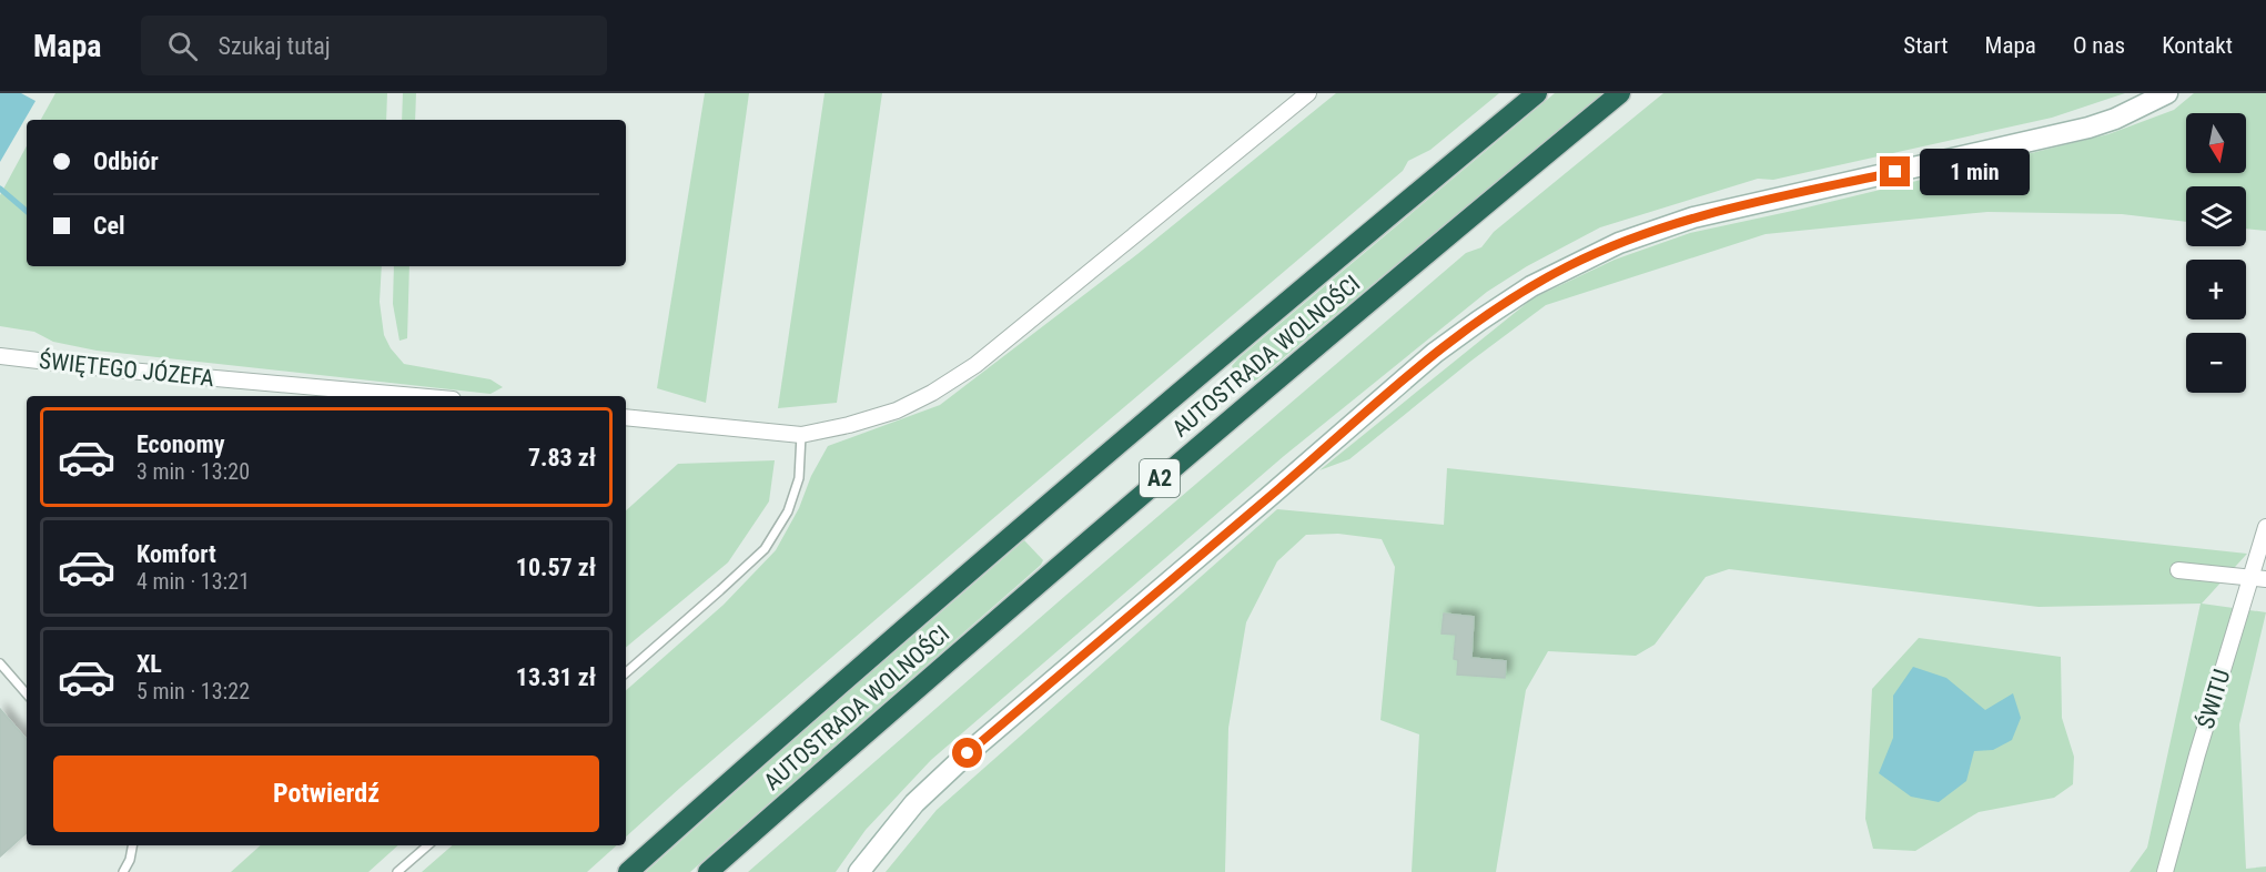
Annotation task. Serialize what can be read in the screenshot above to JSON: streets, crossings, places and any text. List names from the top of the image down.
{
  "streets": {
    "highway": ["AUTOSTRADA WOLNOŚCI", "A2"],
    "street": ["ŚWIĘTEGO JÓZEFA", "ŚWITU"]
  },
  "north": "bottom",
  "page": {
    "header": "Mapa",
    "search": "Szukaj tutaj",
    "nav": [
      "Start",
      "Mapa",
      "O nas",
      "Kontakt"
    ],
    "map_buttons": ["+", "−"],
    "banner": ["Odbiór", "Cel"],
    "bubble": "1 min",
    "list": [
      {
        "name": "Economy",
        "note": "3 min · 13:20",
        "value": "7.83 zł"
      },
      {
        "name": "Komfort",
        "note": "4 min · 13:21",
        "value": "10.57 zł"
      },
      {
        "name": "XL",
        "note": "5 min · 13:22",
        "value": "13.31 zł"
      }
    ],
    "buttons": "Potwierdź"
  }
}
